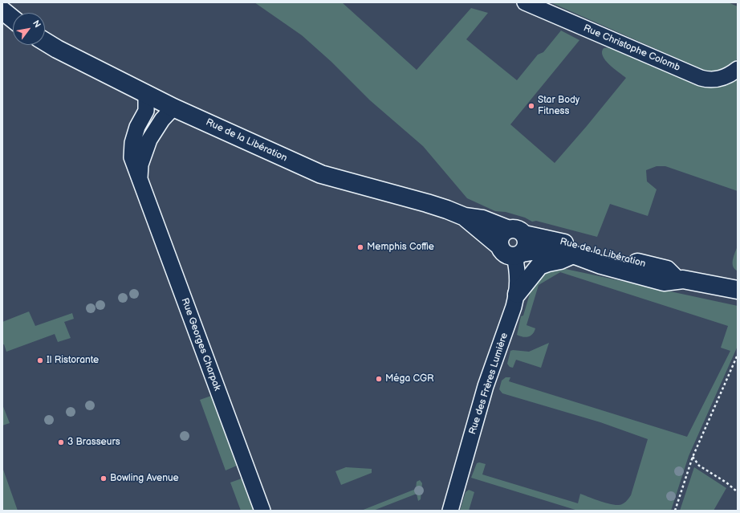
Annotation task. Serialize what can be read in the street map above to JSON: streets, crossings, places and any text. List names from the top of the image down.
{
  "streets": {
    "main road": ["Rue de la Libération"],
    "street": ["Rue Christophe Colomb", "Rue Georges Charpak", "Rue des Frères Lumière"]
  },
  "crossings": [
    ["Rue de la Libération", "Rue Georges Charpak"],
    ["Rue de la Libération", "Rue des Frères Lumière"]
  ],
  "places": [
    "Star Body Fitness",
    "Memphis Coffie",
    "Il Ristorante",
    "Méga CGR",
    "3 Brasseurs",
    "Bowling Avenue"
  ],
  "north": "top right"
}
